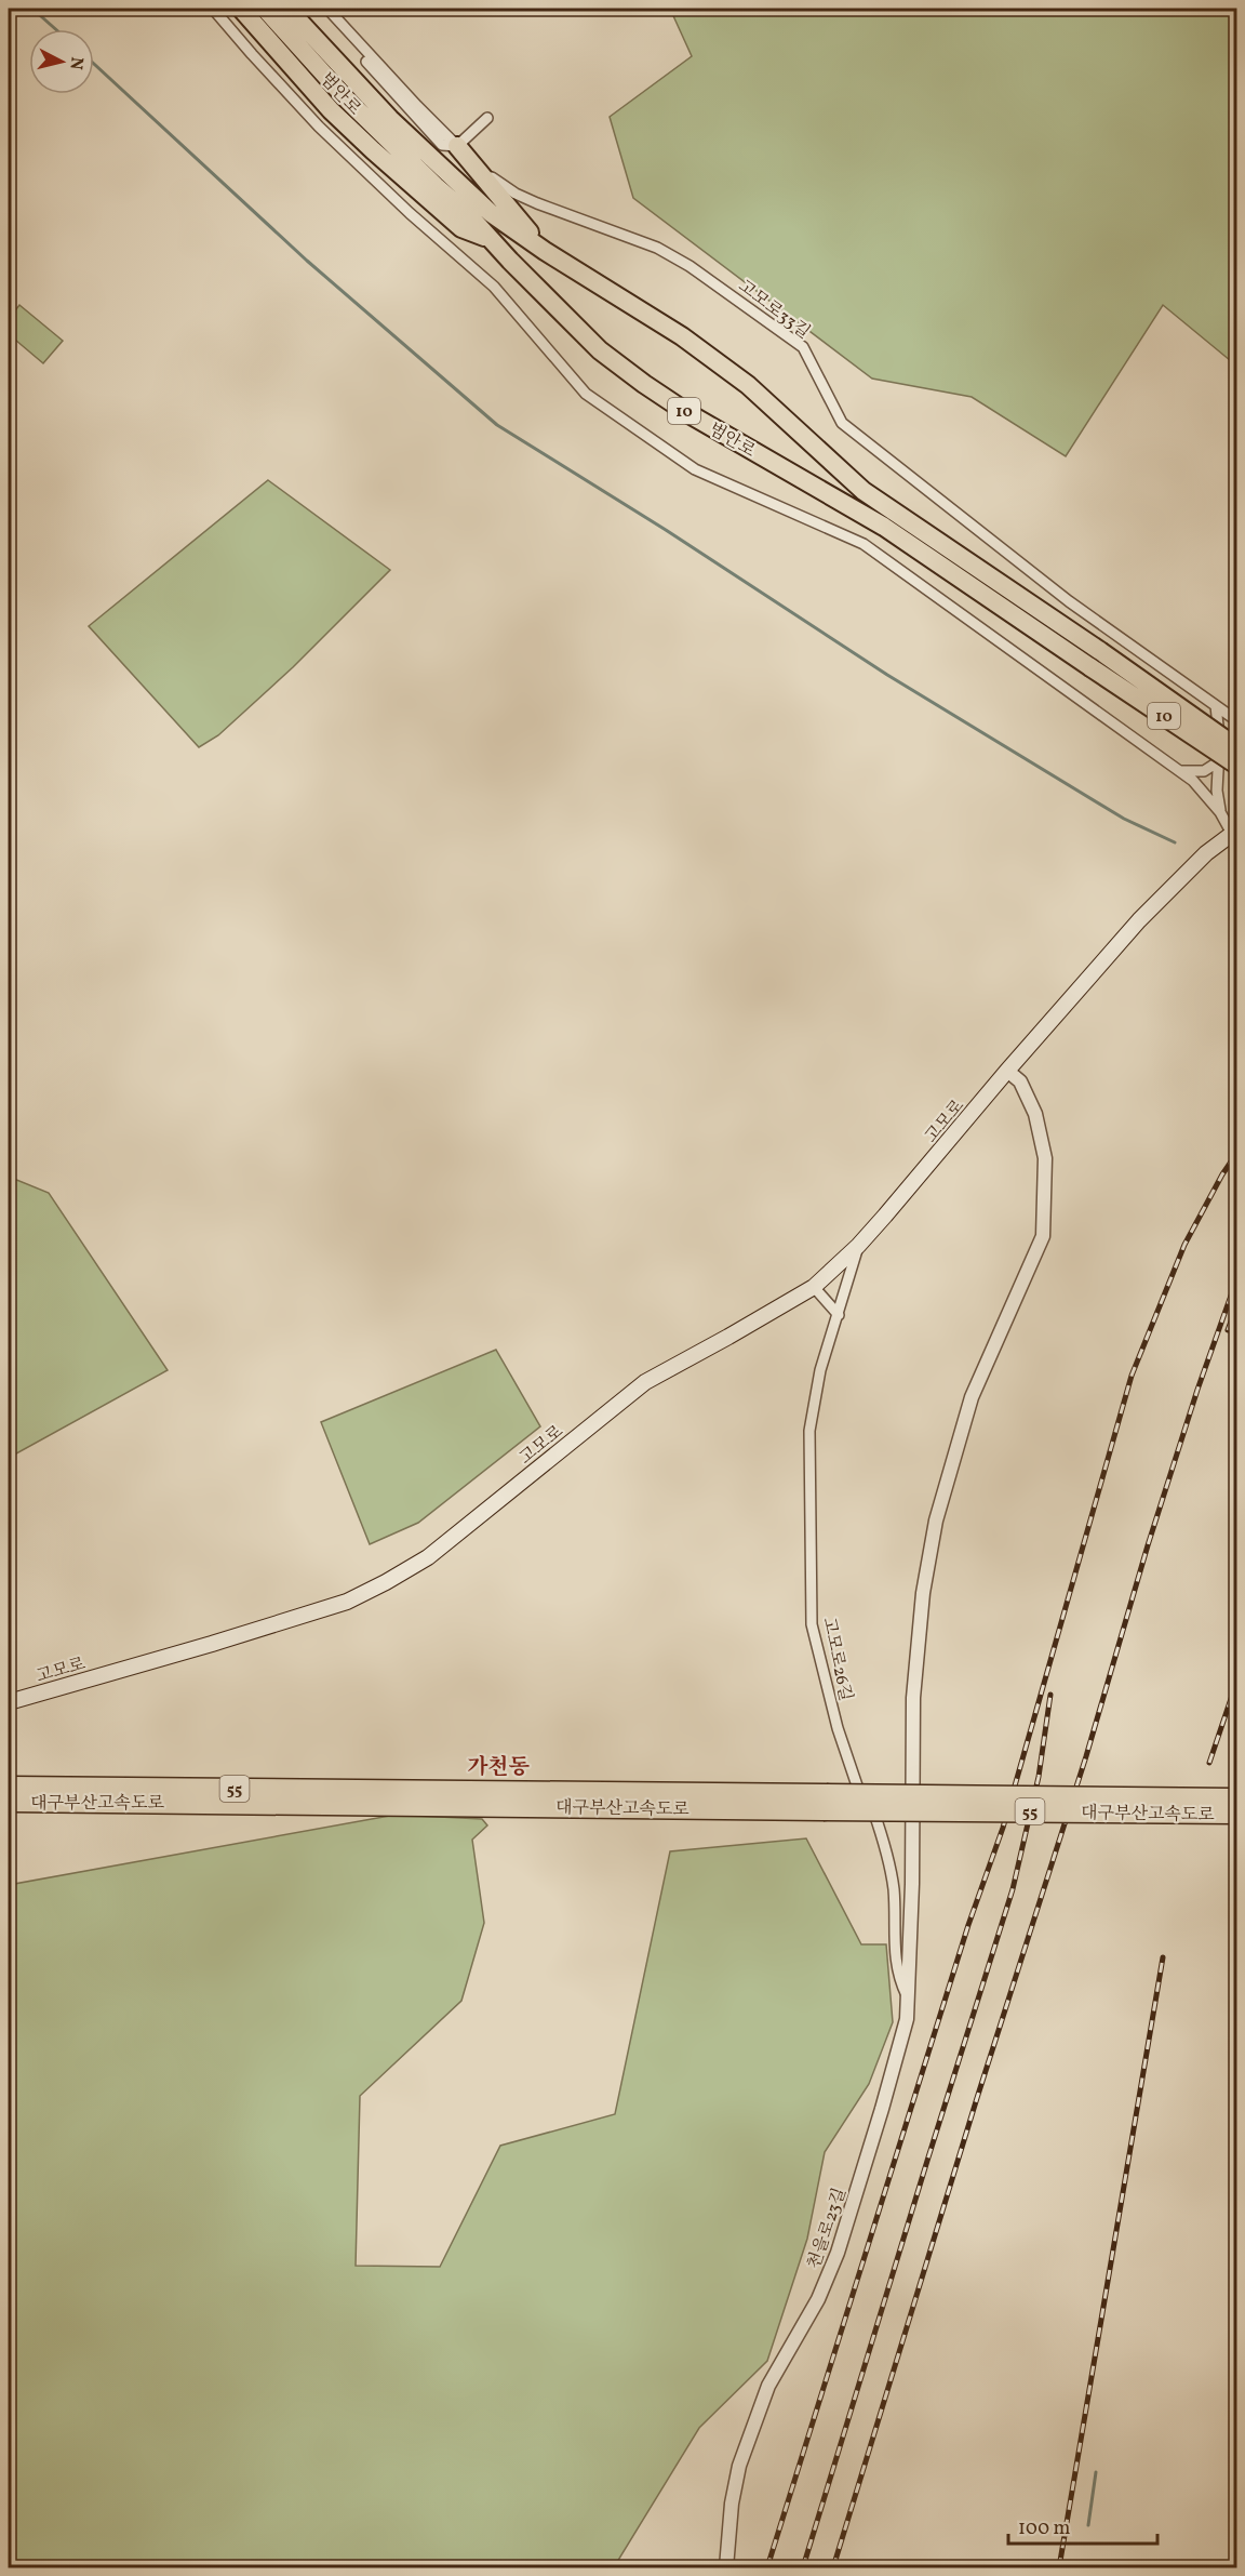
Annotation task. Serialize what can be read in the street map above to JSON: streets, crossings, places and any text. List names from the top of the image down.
{
  "streets": {
    "highway": [
      "범안로",
      "10",
      "55",
      "대구부산고속도로"
    ],
    "main road": ["고모로"],
    "street": ["고모로33길", "고모로26길", "천을로23길"]
  },
  "crossings": [
    ["고모로", "고모로26길"],
    ["고모로", "천을로23길"],
    ["고모로26길", "천을로23길"]
  ],
  "districts": ["가천동"],
  "scale_bar": "100 m",
  "north": "right"
}
